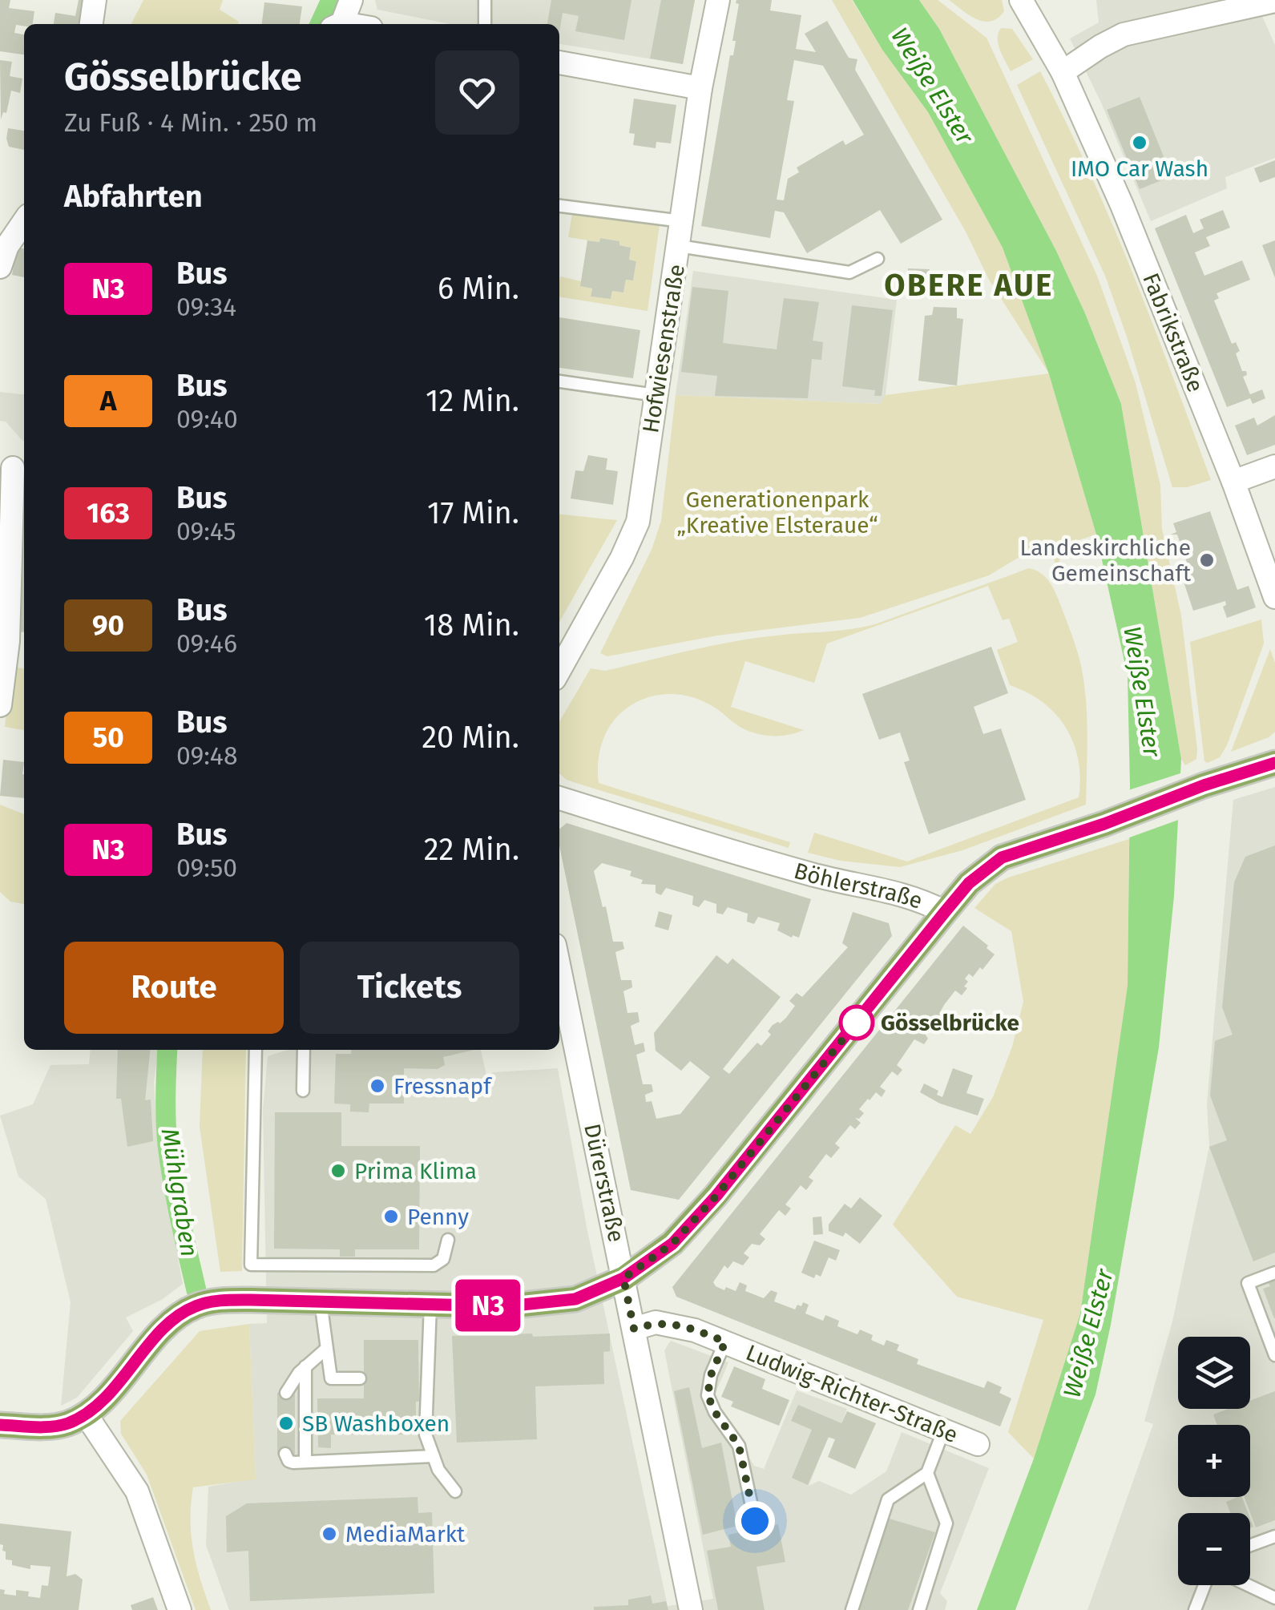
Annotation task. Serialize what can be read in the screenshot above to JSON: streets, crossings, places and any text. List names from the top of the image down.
{
  "streets": {
    "main road": ["Böhlerstraße"],
    "street": [
      "Fabrikstraße",
      "Hofwiesenstraße",
      "Dürerstraße",
      "Ludwig-Richter-Straße"
    ]
  },
  "crossings": [
    ["Dürerstraße", "Ludwig-Richter-Straße"]
  ],
  "districts": ["OBERE AUE"],
  "water": ["Weiße Elster", "Mühlgraben"],
  "parks": ["Generationenpark „Kreative Elsteraue“"],
  "places": [
    "IMO Car Wash",
    "Landeskirchliche Gemeinschaft",
    "Gösselbrücke",
    "Fressnapf",
    "Prima Klima",
    "Penny",
    "SB Washboxen",
    "MediaMarkt"
  ],
  "lines": ["bus line N3"],
  "page": {
    "on_map": "N3",
    "heading": [
      ["Gösselbrücke", "Zu Fuß · 4 Min. · 250 m"],
      "Abfahrten"
    ],
    "list": [
      {
        "mark": "N3",
        "name": "Bus",
        "note": "09:34",
        "value": "6 Min."
      },
      {
        "mark": "A",
        "name": "Bus",
        "note": "09:40",
        "value": "12 Min."
      },
      {
        "mark": "163",
        "name": "Bus",
        "note": "09:45",
        "value": "17 Min."
      },
      {
        "mark": "90",
        "name": "Bus",
        "note": "09:46",
        "value": "18 Min."
      },
      {
        "mark": "50",
        "name": "Bus",
        "note": "09:48",
        "value": "20 Min."
      },
      {
        "mark": "N3",
        "name": "Bus",
        "note": "09:50",
        "value": "22 Min."
      }
    ],
    "buttons": ["Route", "Tickets"],
    "map_buttons": ["+", "−"]
  }
}
